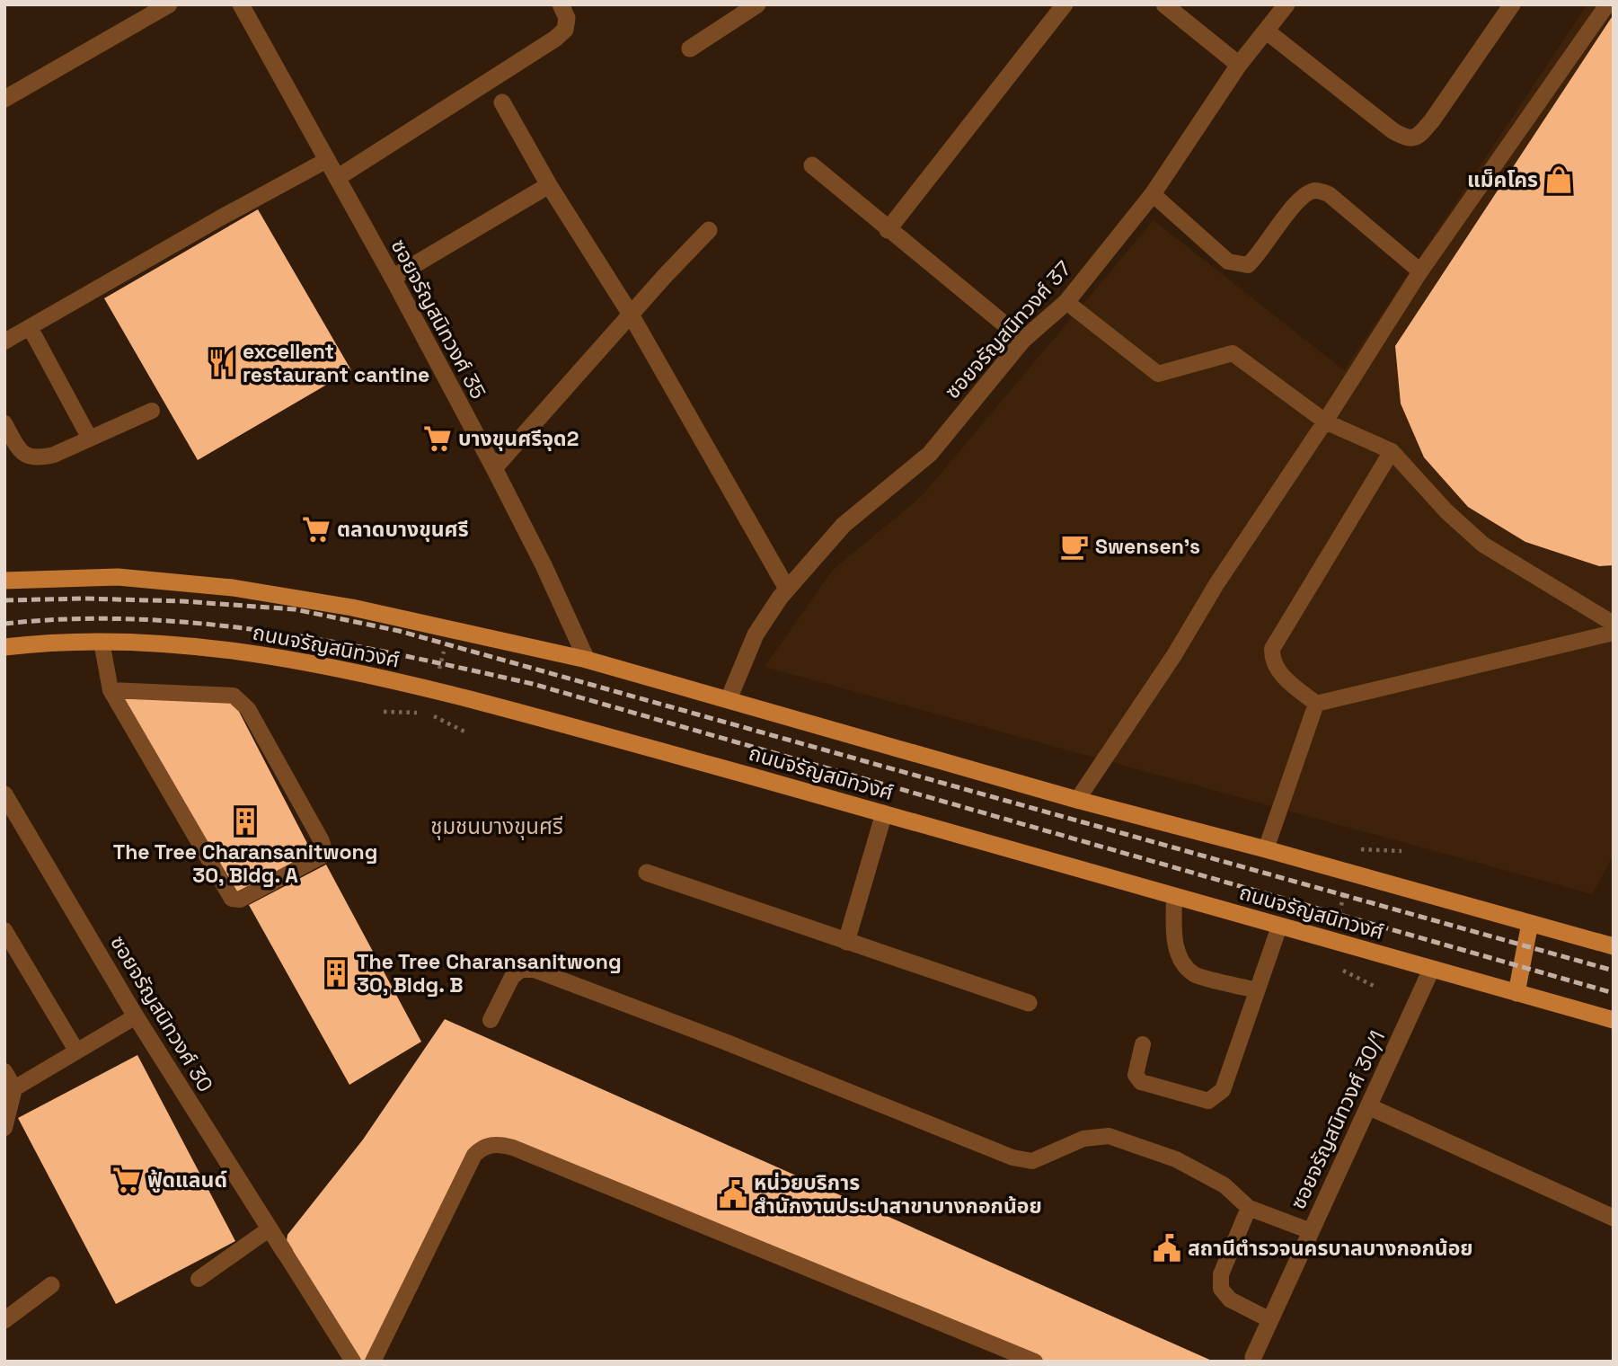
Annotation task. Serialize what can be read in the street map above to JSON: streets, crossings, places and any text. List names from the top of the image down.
{
  "streets": {
    "main road": ["ถนนจรัญสนิทวงศ์"],
    "street": [
      "ซอยจรัญสนิทวงศ์ 35",
      "ซอยจรัญสนิทวงศ์ 37",
      "ซอยจรัญสนิทวงศ์ 30",
      "ซอยจรัญสนิทวงศ์ 30/1"
    ]
  },
  "crossings": [
    ["ซอยจรัญสนิทวงศ์ 35", "ถนนจรัญสนิทวงศ์"],
    ["ซอยจรัญสนิทวงศ์ 37", "ถนนจรัญสนิทวงศ์"],
    ["ถนนจรัญสนิทวงศ์", "ซอยจรัญสนิทวงศ์ 30/1"]
  ],
  "districts": ["ชุมชนบางขุนศรี"],
  "places": {
    "shop": ["แม็คโคร"],
    "restaurant": ["excellent restaurant cantine"],
    "supermarket": ["บางขุนศรีจุด2", "ตลาดบางขุนศรี", "ฟู้ดแลนด์"],
    "cafe": ["Swensen's"],
    "building": ["The Tree Charansanitwong 30, Bldg. A", "The Tree Charansanitwong 30, Bldg. B"],
    "public building": ["หน่วยบริการ สำนักงานประปาสาขาบางกอกน้อย", "สถานีตำรวจนครบาลบางกอกน้อย"]
  }
}
